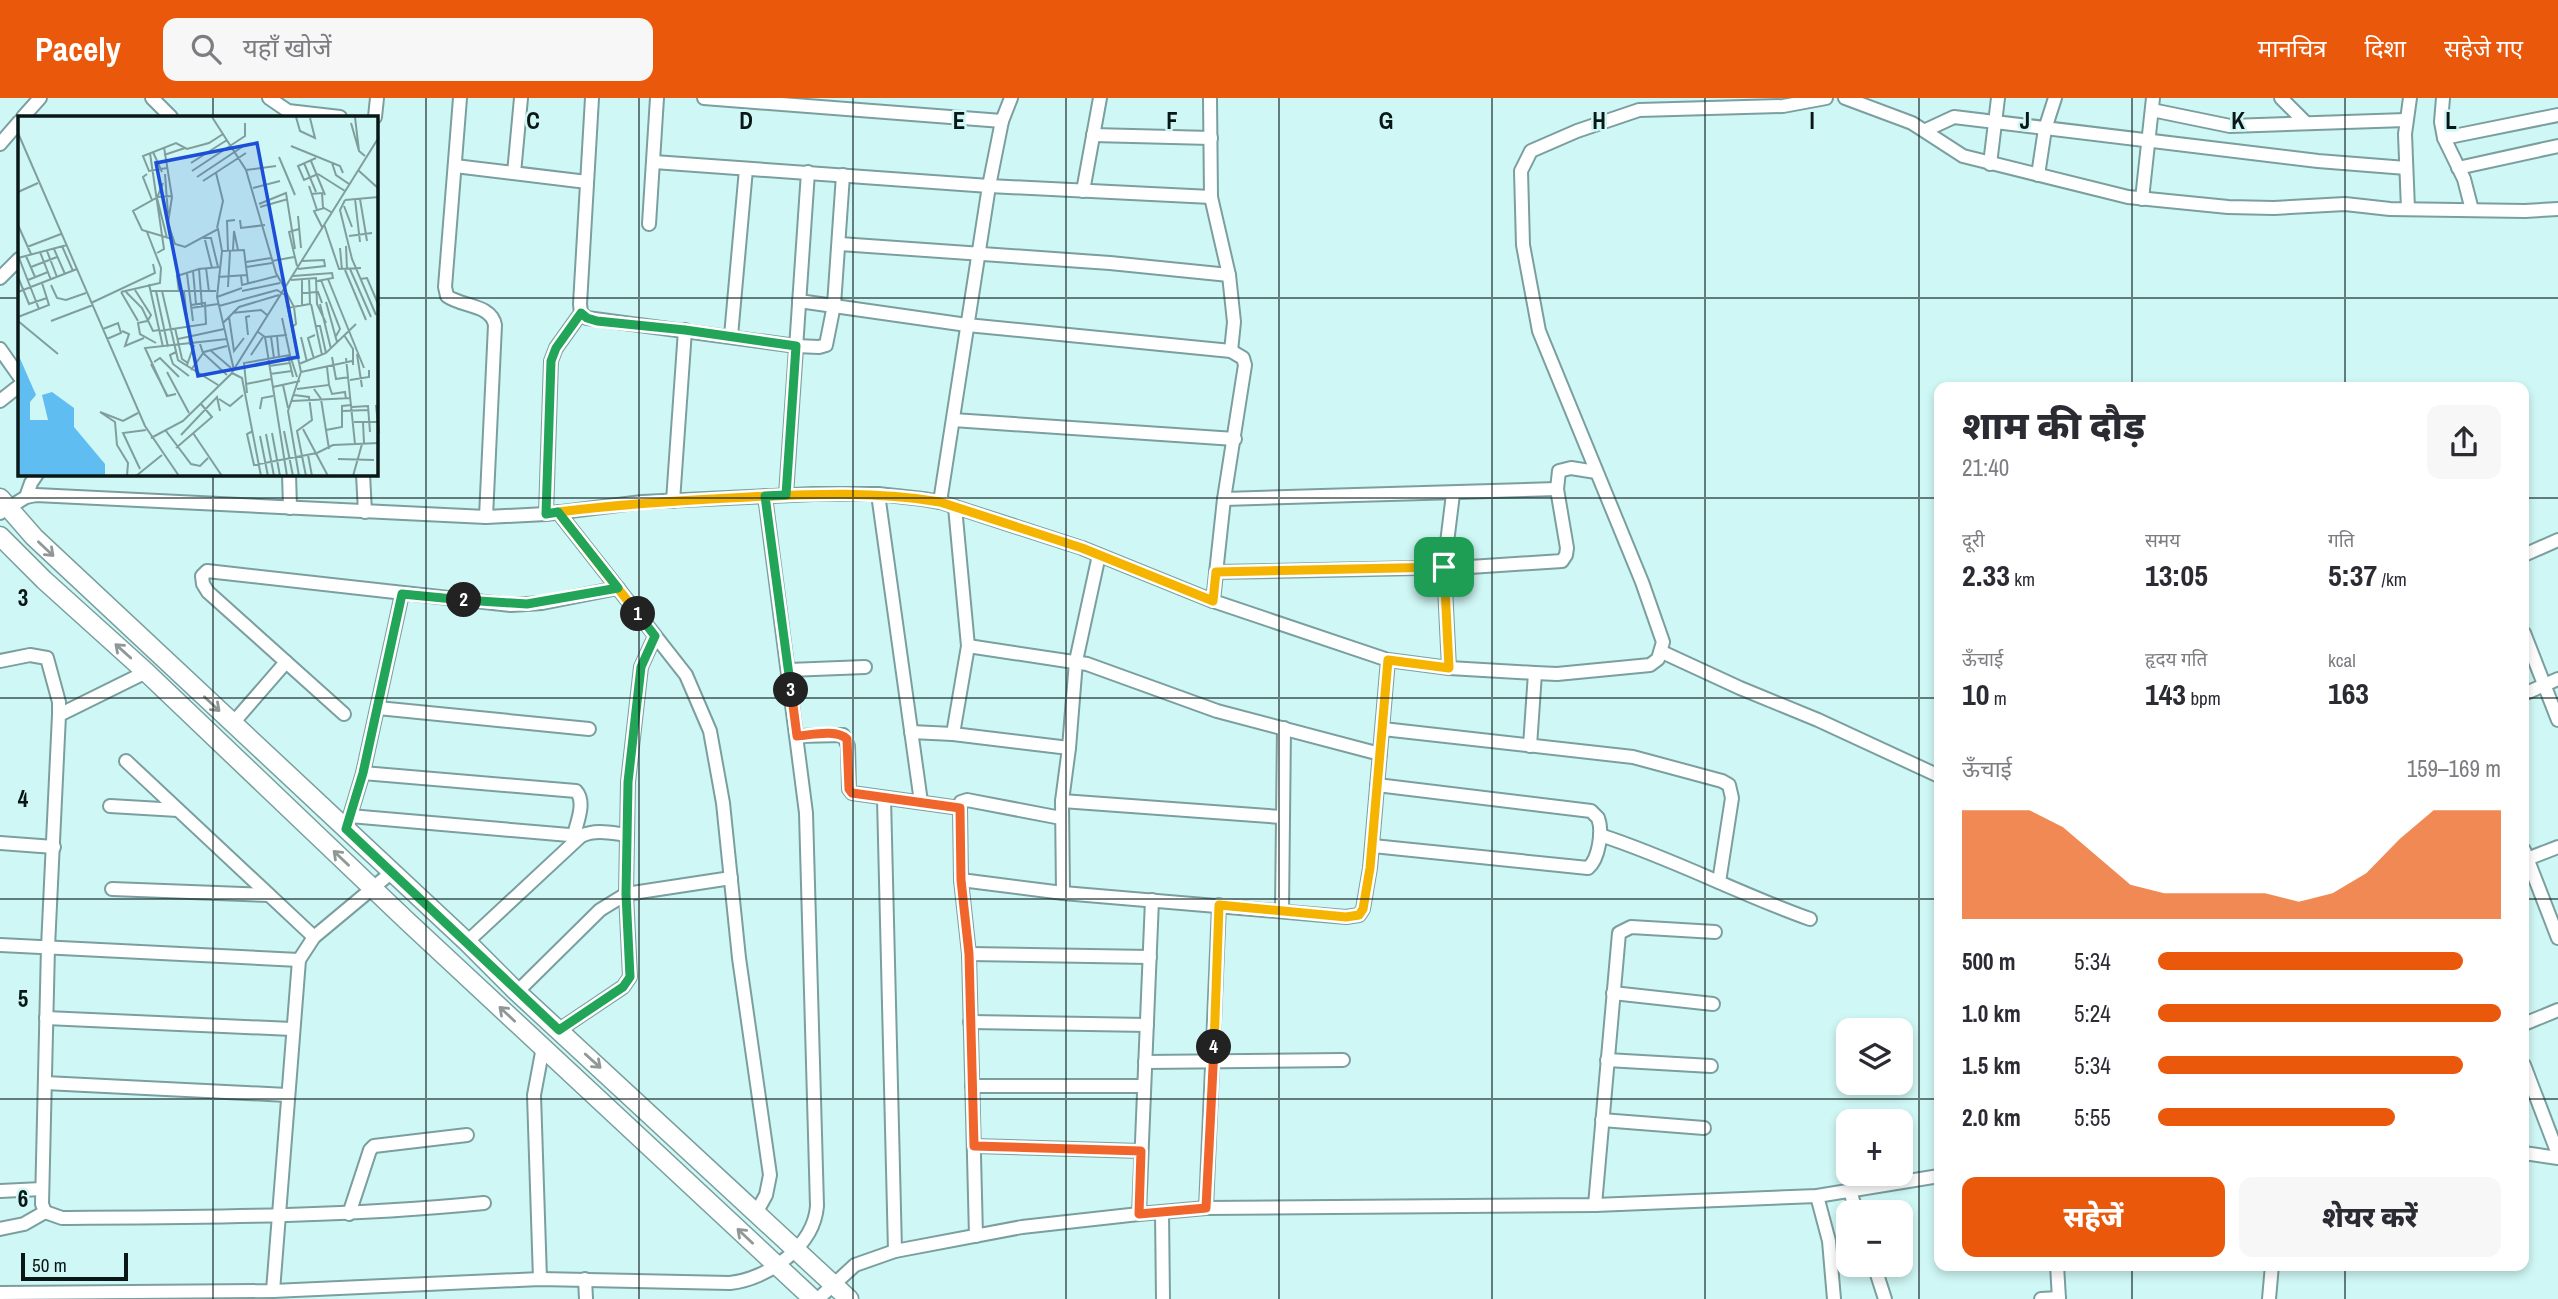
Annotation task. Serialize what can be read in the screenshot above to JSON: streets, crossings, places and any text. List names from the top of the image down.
{
  "scale_bar": "50 m",
  "page": {
    "header": "Pacely",
    "search": "यहाँ खोजें",
    "nav": ["मानचित्र", "दिशा", "सहेजे गए"],
    "heading": ["शाम की दौड़", "21:40"],
    "stats": [
      ["दूरी", "2.33 km"],
      ["समय", "13:05"],
      ["गति", "5:37 /km"],
      ["ऊँचाई", "10 m"],
      ["हृदय गति", "143 bpm"],
      ["kcal", "163"]
    ],
    "pins": [
      "2",
      "1",
      "3",
      "4"
    ],
    "chart": ["ऊँचाई", "159–169 m"],
    "list": [
      {
        "name": "500 m",
        "note": "5:34"
      },
      {
        "name": "1.0 km",
        "note": "5:24"
      },
      {
        "name": "1.5 km",
        "note": "5:34"
      },
      {
        "name": "2.0 km",
        "note": "5:55"
      }
    ],
    "map_buttons": ["+", "−"],
    "buttons": ["सहेजें", "शेयर करें"],
    "scale": "50 m"
  },
  "grid": {
    "columns": [
      "C",
      "D",
      "E",
      "F",
      "G",
      "H",
      "I",
      "J",
      "K",
      "L"
    ],
    "rows": [
      "3",
      "4",
      "5",
      "6"
    ]
  }
}
